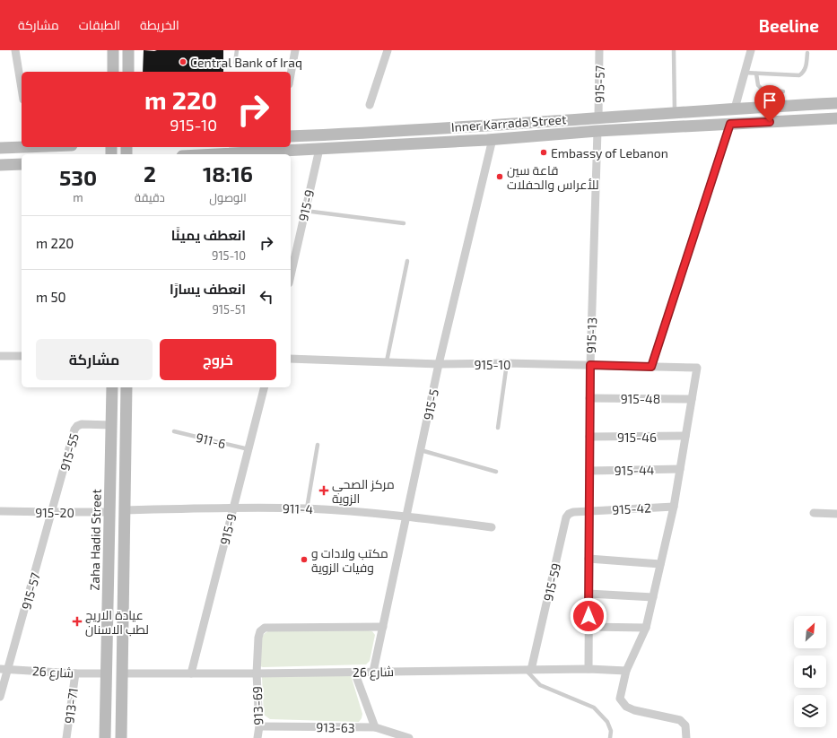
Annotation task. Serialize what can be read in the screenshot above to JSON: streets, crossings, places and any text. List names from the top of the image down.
{
  "streets": {
    "main road": ["Inner Karrada Street", "Zaha Hadid Street"],
    "street": [
      "915-57",
      "915-9",
      "915-13",
      "915-10",
      "915-48",
      "915-5",
      "915-46",
      "915-55",
      "915-44",
      "911-4",
      "915-42",
      "915-20",
      "915-59",
      "شارع 26",
      "913-71",
      "913-69",
      "913-63"
    ],
    "lane": ["911-6"]
  },
  "crossings": [
    ["915-57", "Inner Karrada Street"],
    ["915-57", "915-55"],
    ["915-57", "915-20"],
    ["915-57", "شارع 26"],
    ["Inner Karrada Street", "915-9"],
    ["Inner Karrada Street", "915-13"],
    ["Inner Karrada Street", "915-5"],
    ["915-9", "911-6"],
    ["915-9", "911-4"],
    ["915-9", "شارع 26"],
    ["915-13", "915-10"],
    ["915-13", "915-48"],
    ["915-13", "915-46"],
    ["915-13", "915-44"],
    ["915-13", "915-42"],
    ["915-13", "915-59"],
    ["915-13", "شارع 26"],
    ["915-10", "915-48"],
    ["915-10", "915-5"],
    ["915-5", "911-4"],
    ["915-5", "شارع 26"],
    ["915-5", "913-69"],
    ["915-55", "915-20"],
    ["915-55", "Zaha Hadid Street"],
    ["915-42", "915-59"],
    ["915-20", "Zaha Hadid Street"],
    ["Zaha Hadid Street", "شارع 26"],
    ["915-59", "شارع 26"],
    ["شارع 26", "913-71"],
    ["شارع 26", "913-69"],
    ["913-69", "913-63"]
  ],
  "places": {
    "other": [
      "Central Bank of Iraq",
      "Embassy of Lebanon",
      "قاعة سين للأعراس والحفلات",
      "مكتب ولادات و وفيات الزوية"
    ],
    "health": ["مركز الصحي الزوية", "عيادة الاريج لطب الاسنان"]
  },
  "north": "top right",
  "page": {
    "header": "Beeline",
    "nav": ["الخريطة", "الطبقات", "مشاركة"],
    "turn": ["220 m", "915-10"],
    "eta": [
      "18:16",
      "الوصول",
      "2",
      "دقيقة",
      "530",
      "m"
    ],
    "list": [
      {
        "name": "انعطف يمينًا",
        "note": "915-10",
        "value": "220 m"
      },
      {
        "name": "انعطف يسارًا",
        "note": "915-51",
        "value": "50 m"
      }
    ],
    "buttons": ["خروج", "مشاركة"]
  }
}
